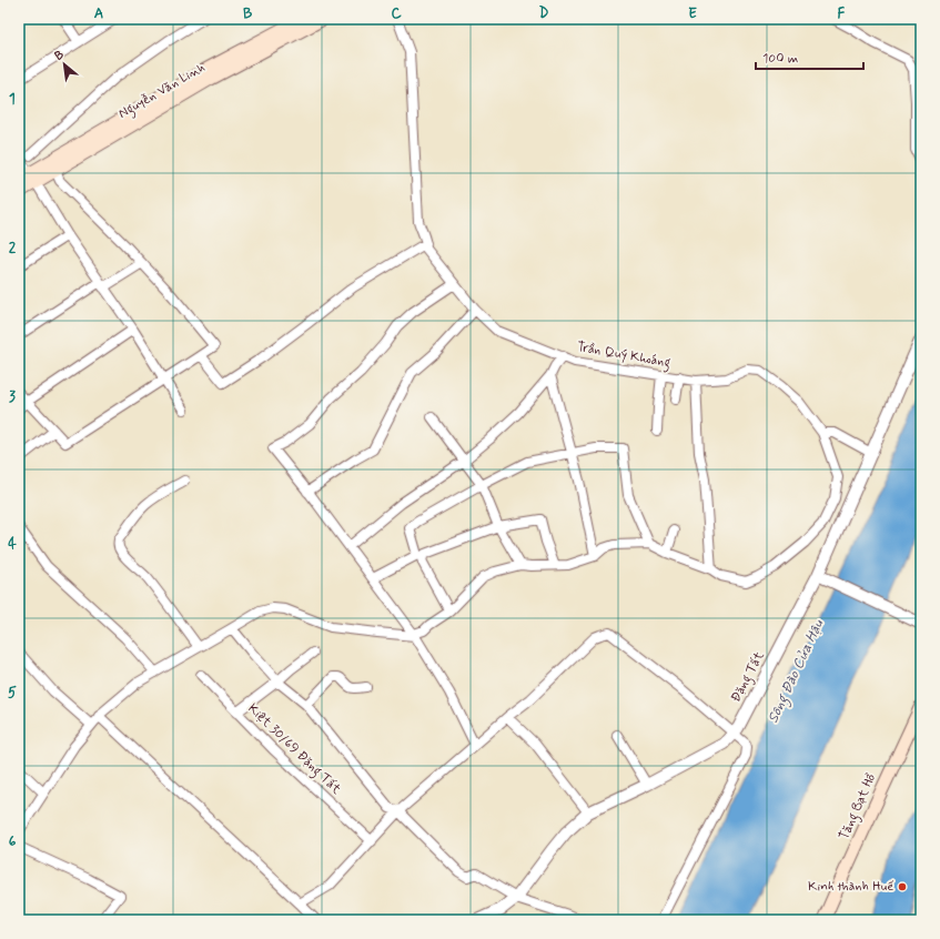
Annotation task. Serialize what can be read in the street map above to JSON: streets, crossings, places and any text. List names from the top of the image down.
{
  "streets": {
    "main road": ["Nguyễn Văn Linh", "Tăng Bạt Hổ"],
    "street": ["Trần Quý Khoáng", "Đặng Tất", "Kiệt 30/69 Đặng Tất"]
  },
  "water": ["Sông Đào Cửa Hậu"],
  "places": ["Kinh thành Huế"],
  "scale_bar": "100 m",
  "north": "top left",
  "grid": {
    "columns": [
      "A",
      "B",
      "C",
      "D",
      "E",
      "F"
    ],
    "rows": [
      "1",
      "2",
      "3",
      "4",
      "5",
      "6"
    ]
  }
}
